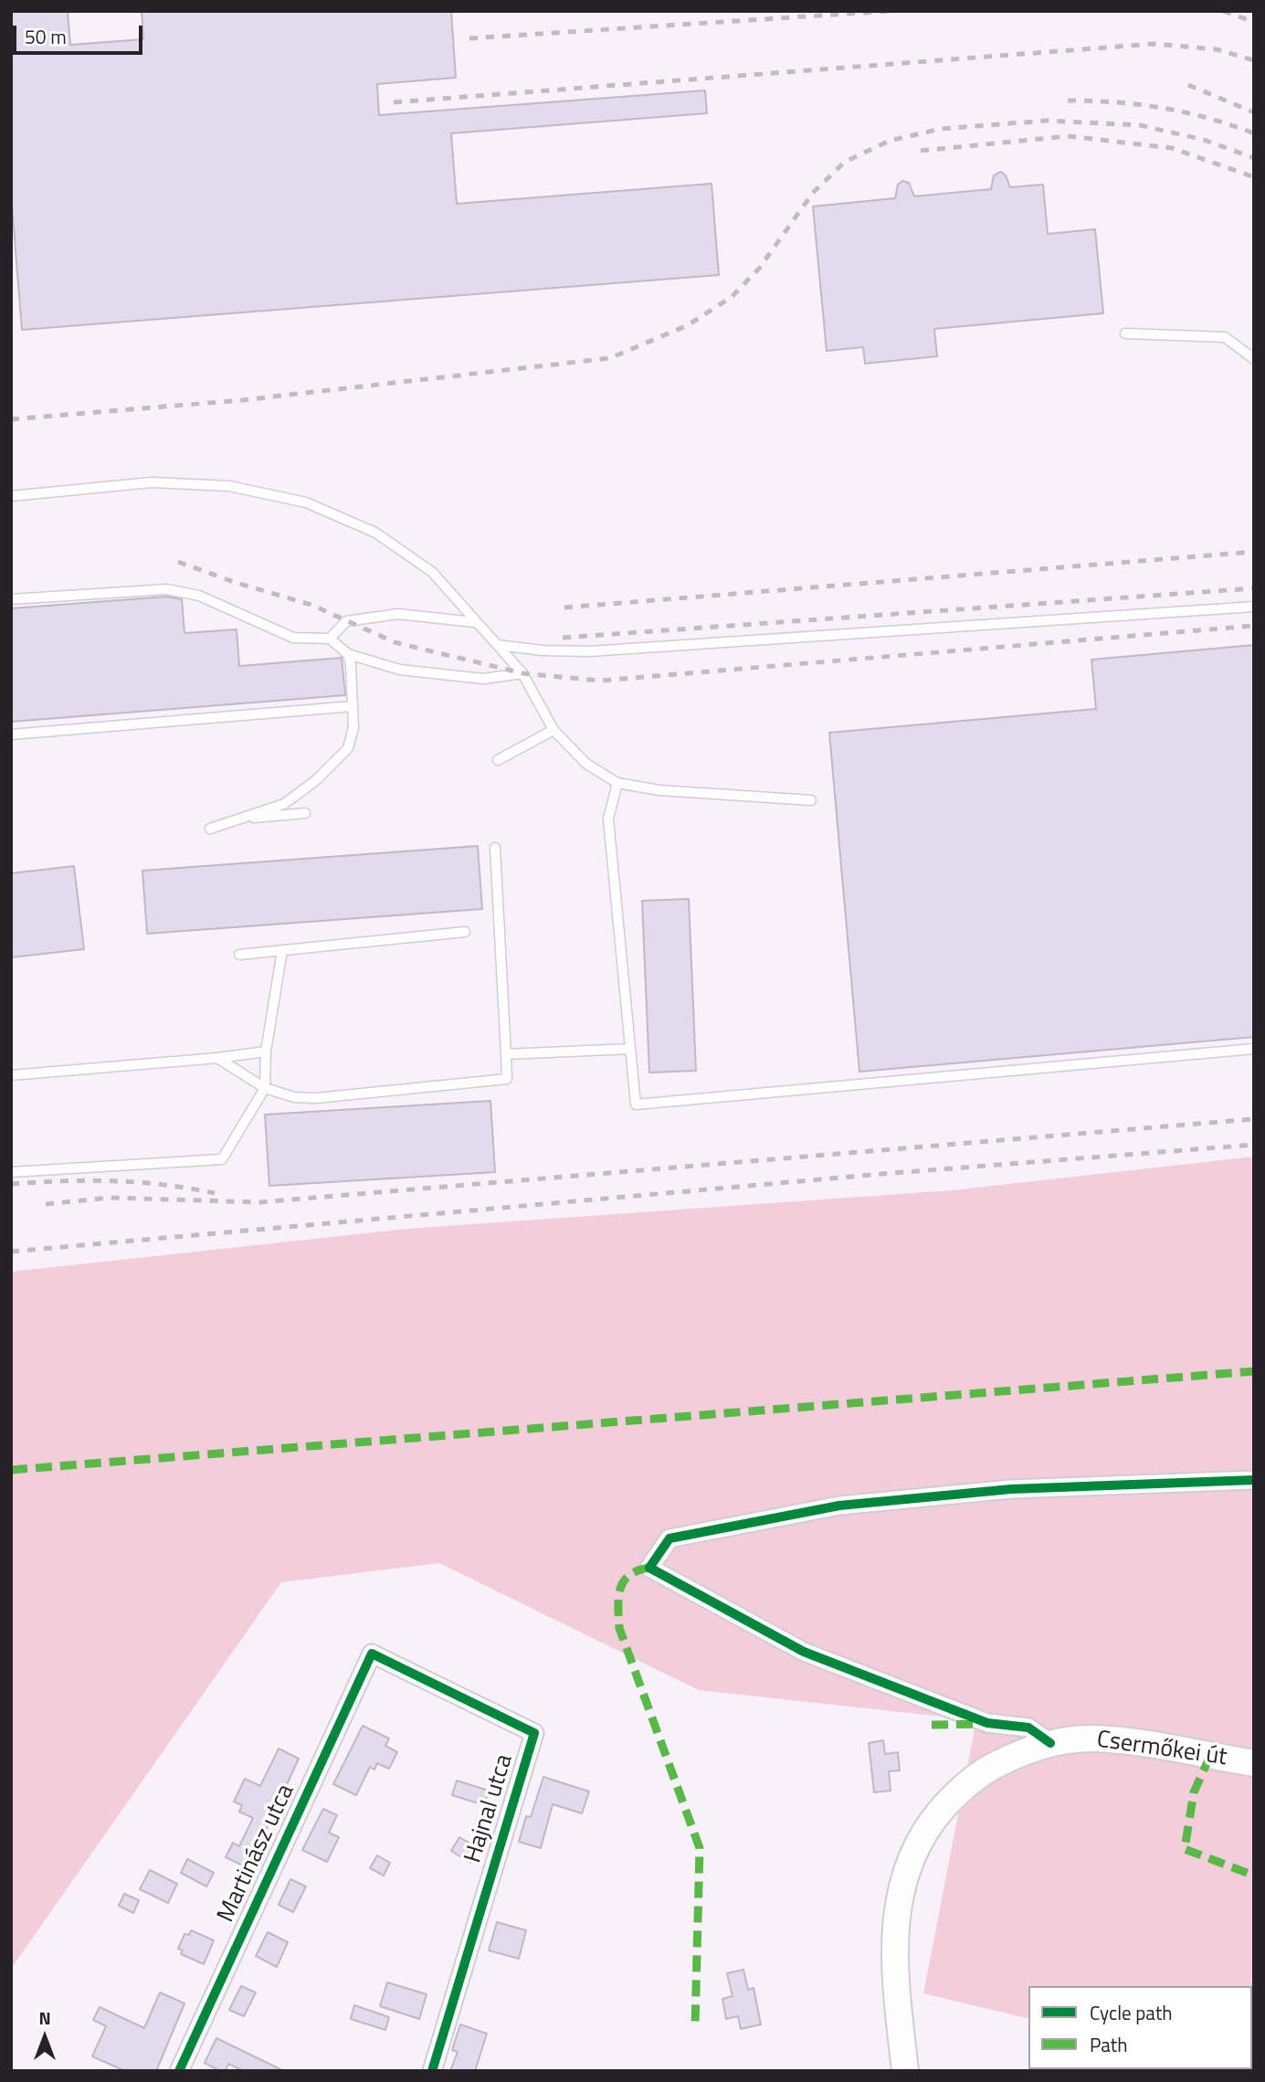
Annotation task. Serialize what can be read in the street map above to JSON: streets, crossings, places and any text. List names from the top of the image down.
{
  "streets": {
    "main road": ["Csermőkei út"],
    "street": ["Hajnal utca", "Martinász utca"]
  },
  "crossings": [
    ["Hajnal utca", "Martinász utca"]
  ],
  "legend": ["Cycle path", "Path"],
  "scale_bar": "50 m",
  "north": "top"
}
